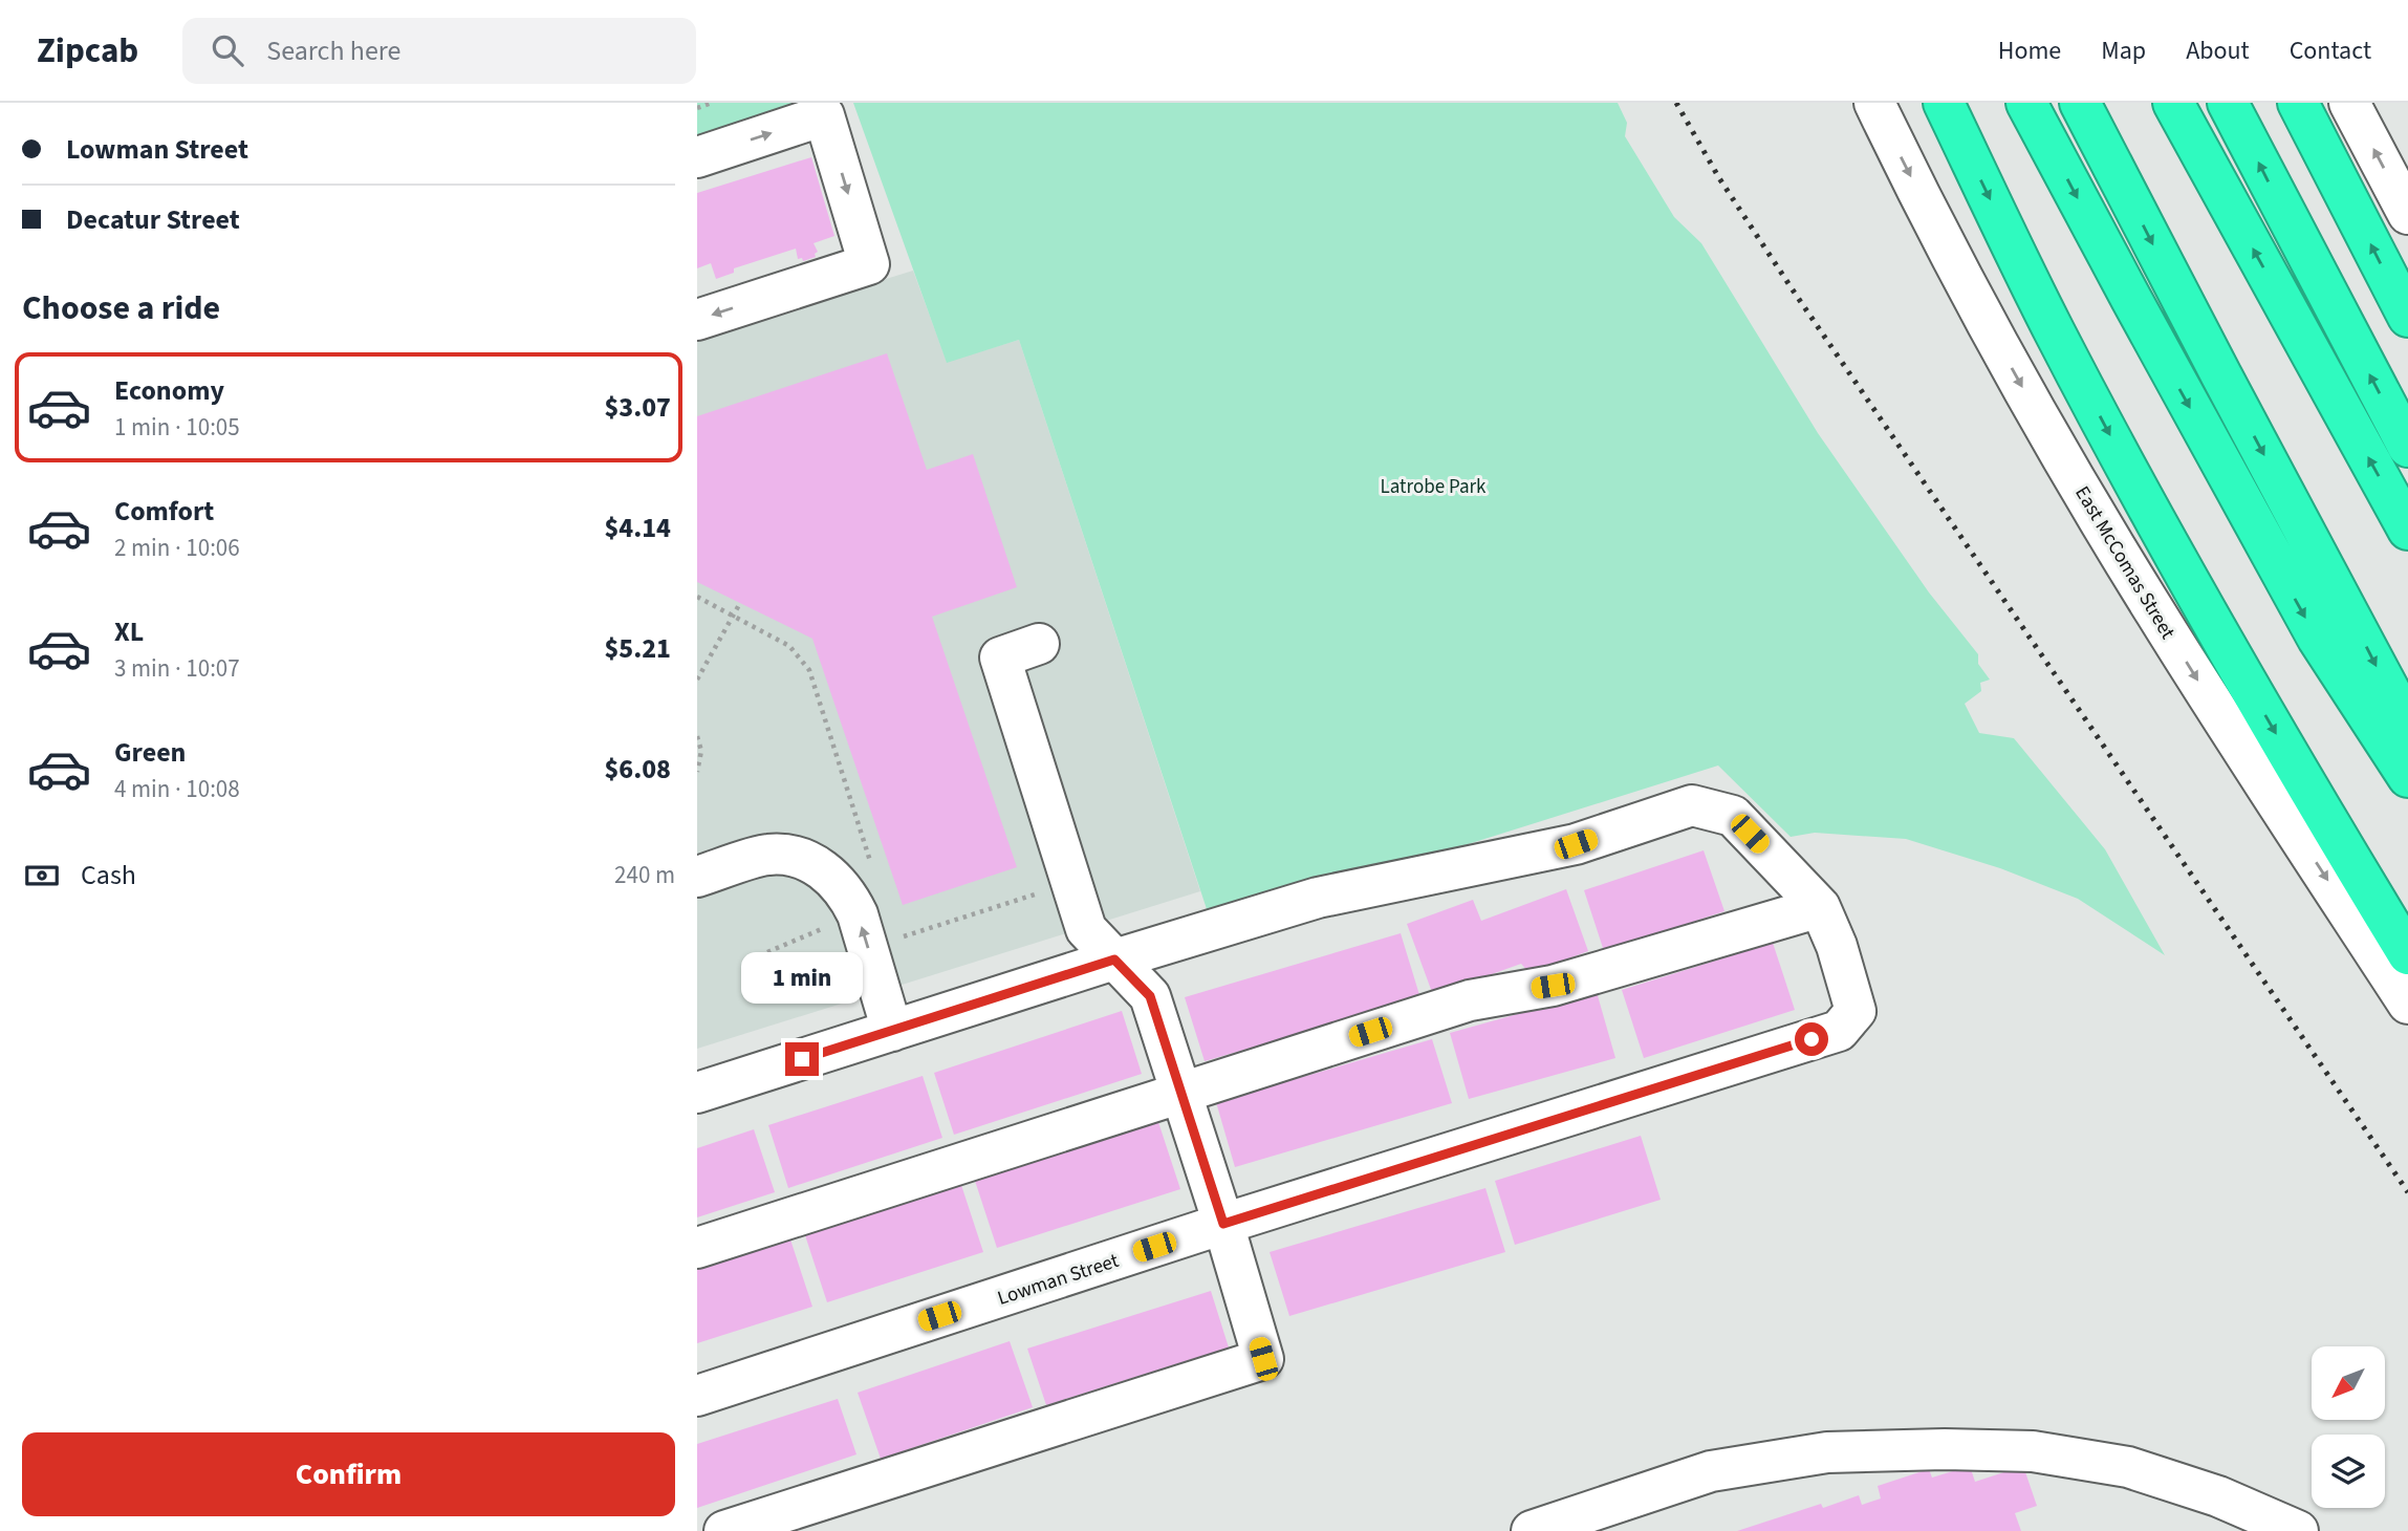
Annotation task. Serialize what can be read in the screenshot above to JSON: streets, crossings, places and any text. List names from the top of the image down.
{
  "streets": {
    "street": ["East McComas Street", "Lowman Street"]
  },
  "one_way": ["East McComas Street"],
  "parks": ["Latrobe Park"],
  "north": "bottom left",
  "page": {
    "header": "Zipcab",
    "search": "Search here",
    "nav": [
      "Home",
      "Map",
      "About",
      "Contact"
    ],
    "banner": ["Lowman Street", "Decatur Street"],
    "heading": "Choose a ride",
    "list": [
      {
        "name": "Economy",
        "note": "1 min · 10:05",
        "value": "$3.07"
      },
      {
        "name": "Comfort",
        "note": "2 min · 10:06",
        "value": "$4.14"
      },
      {
        "name": "XL",
        "note": "3 min · 10:07",
        "value": "$5.21"
      },
      {
        "name": "Green",
        "note": "4 min · 10:08",
        "value": "$6.08"
      }
    ],
    "pay": ["Cash", "240 m"],
    "bubble": "1 min",
    "buttons": "Confirm"
  }
}
